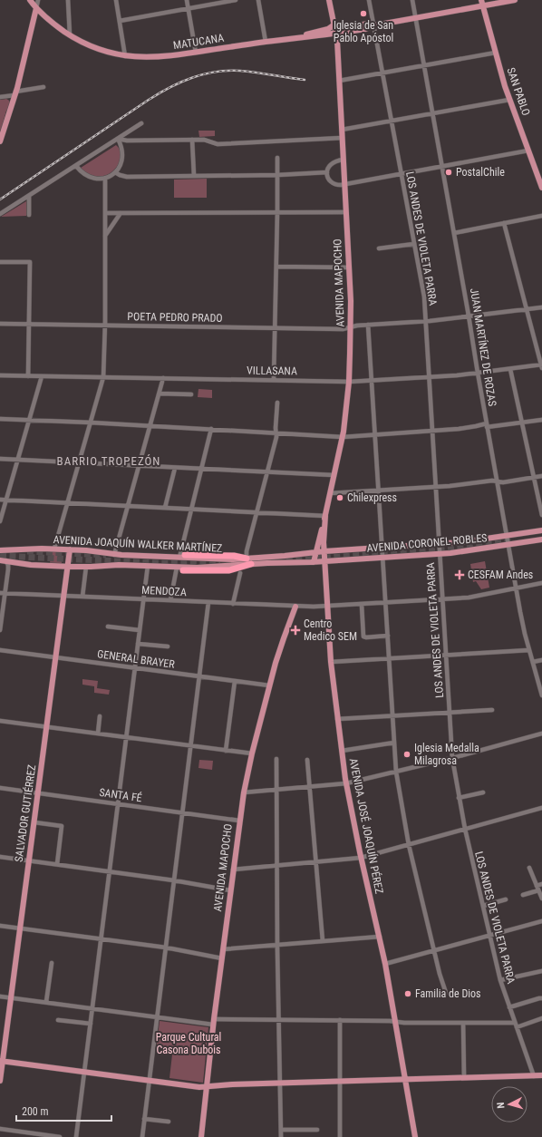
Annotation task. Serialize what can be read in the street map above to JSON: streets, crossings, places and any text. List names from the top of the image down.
{
  "streets": {
    "main road": [
      "MATUCANA",
      "SAN PABLO",
      "AVENIDA MAPOCHO",
      "AVENIDA CORONEL ROBLES",
      "AVENIDA JOAQUÍN WALKER MARTÍNEZ",
      "SALVADOR GUTIÉRREZ",
      "AVENIDA JOSÉ JOAQUÍN PÉREZ"
    ],
    "street": [
      "LOS ANDES DE VIOLETA PARRA",
      "POETA PEDRO PRADO",
      "JUAN MARTÍNEZ DE ROZAS",
      "VILLASANA",
      "MENDOZA",
      "GENERAL BRAYER",
      "SANTA FÉ"
    ]
  },
  "crossings": [
    ["MATUCANA", "SAN PABLO"],
    ["MATUCANA", "LOS ANDES DE VIOLETA PARRA"],
    ["MATUCANA", "AVENIDA MAPOCHO"],
    ["MATUCANA", "JUAN MARTÍNEZ DE ROZAS"],
    ["LOS ANDES DE VIOLETA PARRA", "POETA PEDRO PRADO"],
    ["LOS ANDES DE VIOLETA PARRA", "VILLASANA"],
    ["LOS ANDES DE VIOLETA PARRA", "AVENIDA CORONEL ROBLES"],
    ["LOS ANDES DE VIOLETA PARRA", "MENDOZA"],
    ["AVENIDA MAPOCHO", "POETA PEDRO PRADO"],
    ["AVENIDA MAPOCHO", "VILLASANA"],
    ["AVENIDA MAPOCHO", "AVENIDA CORONEL ROBLES"],
    ["AVENIDA MAPOCHO", "MENDOZA"],
    ["AVENIDA MAPOCHO", "GENERAL BRAYER"],
    ["AVENIDA MAPOCHO", "SANTA FÉ"],
    ["AVENIDA MAPOCHO", "AVENIDA JOSÉ JOAQUÍN PÉREZ"],
    ["POETA PEDRO PRADO", "JUAN MARTÍNEZ DE ROZAS"],
    ["JUAN MARTÍNEZ DE ROZAS", "VILLASANA"],
    ["JUAN MARTÍNEZ DE ROZAS", "AVENIDA CORONEL ROBLES"],
    ["JUAN MARTÍNEZ DE ROZAS", "MENDOZA"],
    ["AVENIDA CORONEL ROBLES", "AVENIDA JOSÉ JOAQUÍN PÉREZ"],
    ["AVENIDA JOAQUÍN WALKER MARTÍNEZ", "SALVADOR GUTIÉRREZ"],
    ["MENDOZA", "SALVADOR GUTIÉRREZ"],
    ["MENDOZA", "AVENIDA JOSÉ JOAQUÍN PÉREZ"],
    ["GENERAL BRAYER", "SALVADOR GUTIÉRREZ"],
    ["SANTA FÉ", "SALVADOR GUTIÉRREZ"]
  ],
  "districts": ["BARRIO TROPEZÓN"],
  "parks": ["Parque Cultural Casona Dubois"],
  "places": {
    "other": [
      "Iglesia de San Pablo Apóstol",
      "PostalChile",
      "Chilexpress",
      "Iglesia Medalla Milagrosa",
      "Familia de Dios"
    ],
    "health": ["CESFAM Andes", "Centro Medico SEM"]
  },
  "scale_bar": "200 m",
  "north": "left"
}
